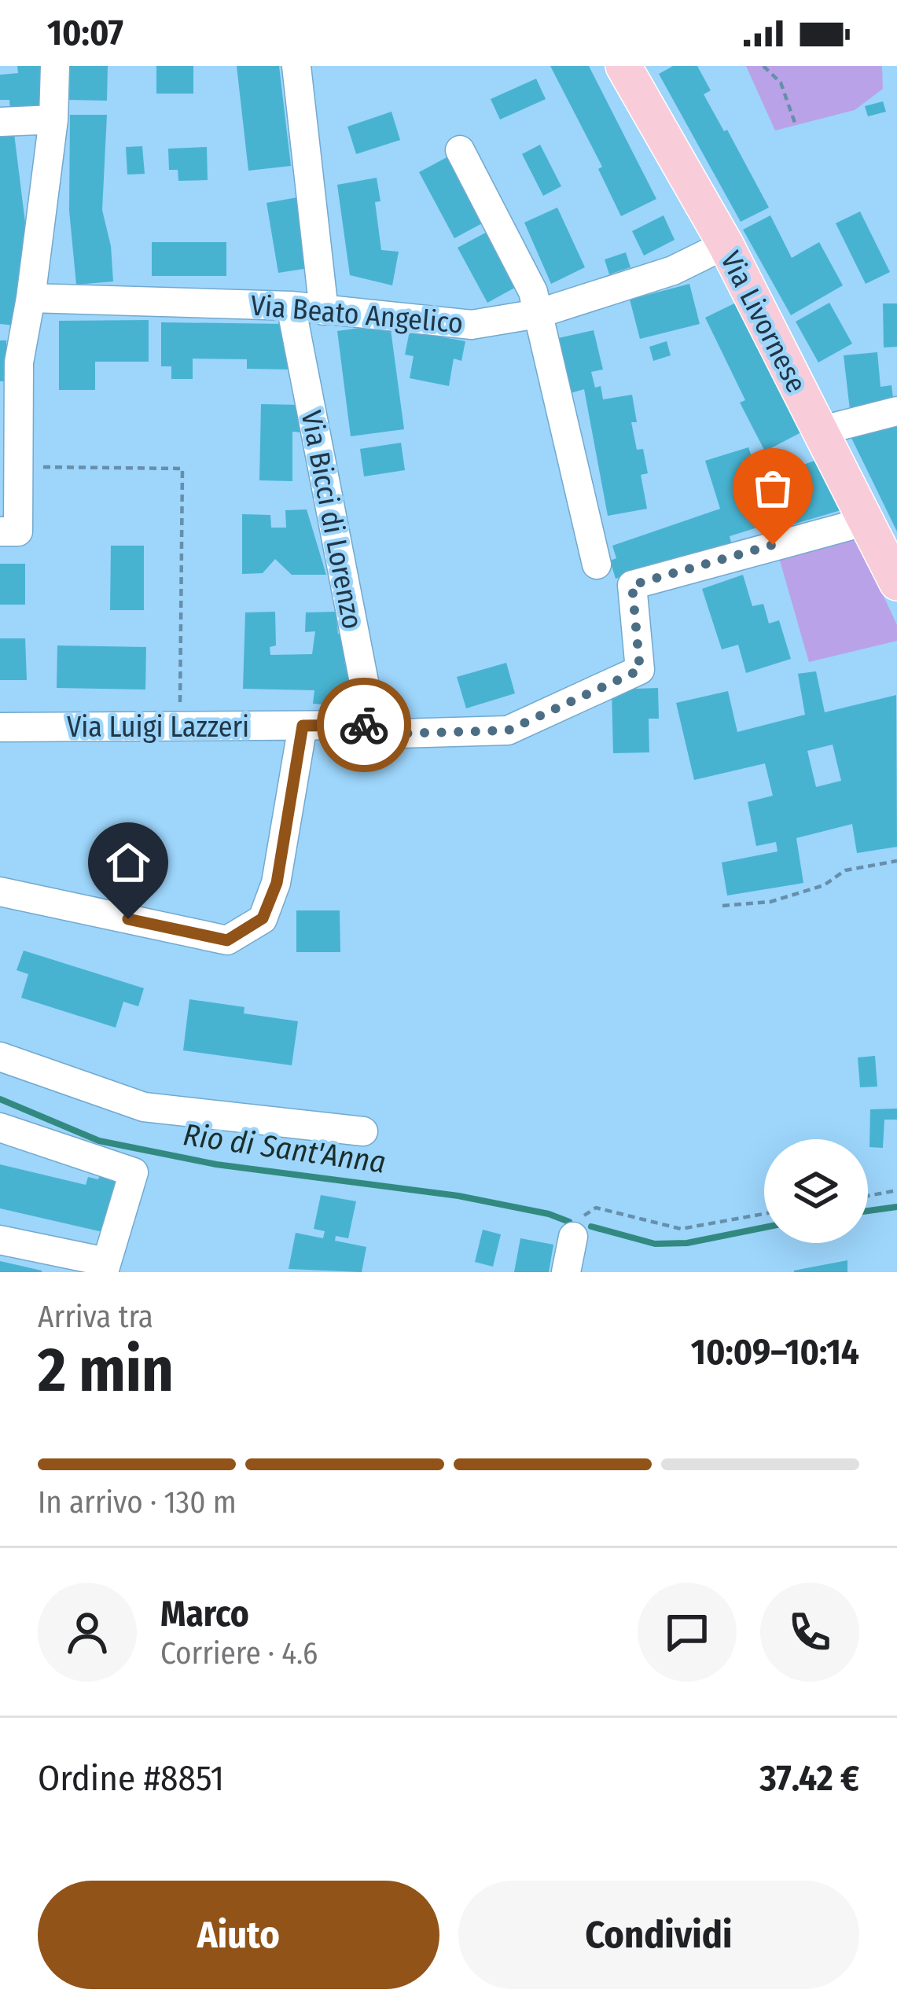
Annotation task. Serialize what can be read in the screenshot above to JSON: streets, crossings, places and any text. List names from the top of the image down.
{
  "streets": {
    "main road": ["Via Livornese"],
    "street": ["Via Beato Angelico", "Via Bicci di Lorenzo", "Via Luigi Lazzeri"]
  },
  "crossings": [
    ["Via Beato Angelico", "Via Livornese"],
    ["Via Beato Angelico", "Via Bicci di Lorenzo"],
    ["Via Livornese", "Via Luigi Lazzeri"],
    ["Via Bicci di Lorenzo", "Via Luigi Lazzeri"]
  ],
  "water": ["Rio di Sant'Anna"],
  "page": {
    "status": "10:07",
    "heading": ["2 min", "Arriva tra", "10:09–10:14"],
    "panel": [
      "Marco",
      "Corriere · 4.6",
      "Ordine #8851",
      "37.42 €"
    ],
    "bar": "In arrivo · 130 m",
    "buttons": ["Aiuto", "Condividi"]
  }
}
